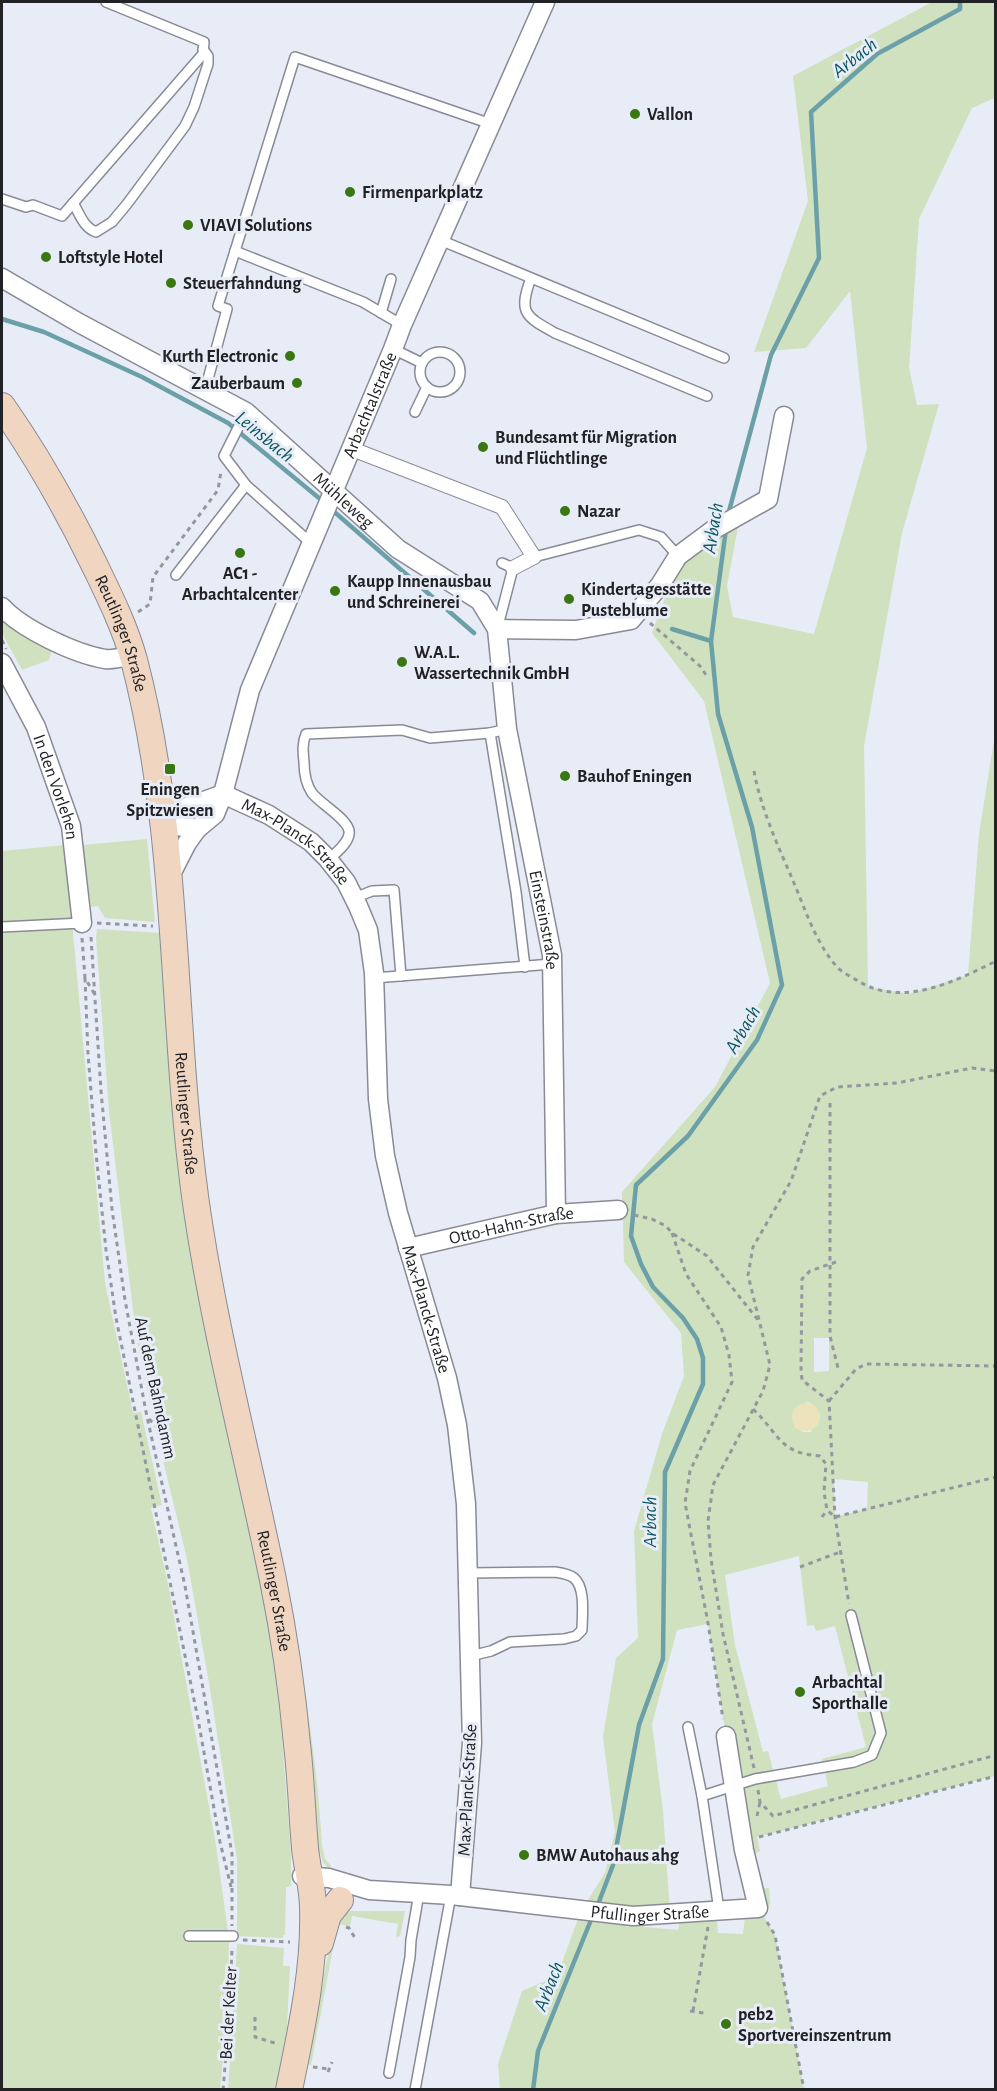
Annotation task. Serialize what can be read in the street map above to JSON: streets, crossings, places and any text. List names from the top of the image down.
{
  "streets": {
    "main road": ["Reutlinger Straße"],
    "street": [
      "Arbachtalstraße",
      "Mühleweg",
      "In den Vorlehen",
      "Max-Planck-Straße",
      "Einsteinstraße",
      "Otto-Hahn-Straße",
      "Pfullinger Straße"
    ],
    "path": ["Auf dem Bahndamm", "Bei der Kelter"]
  },
  "crossings": [
    ["Arbachtalstraße", "Mühleweg"],
    ["Arbachtalstraße", "Reutlinger Straße"],
    ["Arbachtalstraße", "Max-Planck-Straße"],
    ["Mühleweg", "Einsteinstraße"],
    ["Reutlinger Straße", "Pfullinger Straße"],
    ["In den Vorlehen", "Auf dem Bahndamm"],
    ["Max-Planck-Straße", "Otto-Hahn-Straße"],
    ["Max-Planck-Straße", "Pfullinger Straße"],
    ["Einsteinstraße", "Otto-Hahn-Straße"],
    ["Auf dem Bahndamm", "Bei der Kelter"]
  ],
  "water": ["Arbach", "Leinsbach"],
  "places": {
    "other": [
      "Vallon",
      "Firmenparkplatz",
      "VIAVI Solutions",
      "Loftstyle Hotel",
      "Steuerfahndung",
      "Kurth Electronic",
      "Zauberbaum",
      "Bundesamt für Migration und Flüchtlinge",
      "Nazar",
      "AC1 - Arbachtalcenter",
      "Kaupp Innenausbau und Schreinerei",
      "Kindertagesstätte Pusteblume",
      "W.A.L. Wassertechnik GmbH",
      "Bauhof Eningen",
      "Arbachtal Sporthalle",
      "BMW Autohaus ahg",
      "peb2 Sportvereinszentrum"
    ],
    "transit": ["Eningen Spitzwiesen"]
  }
}
